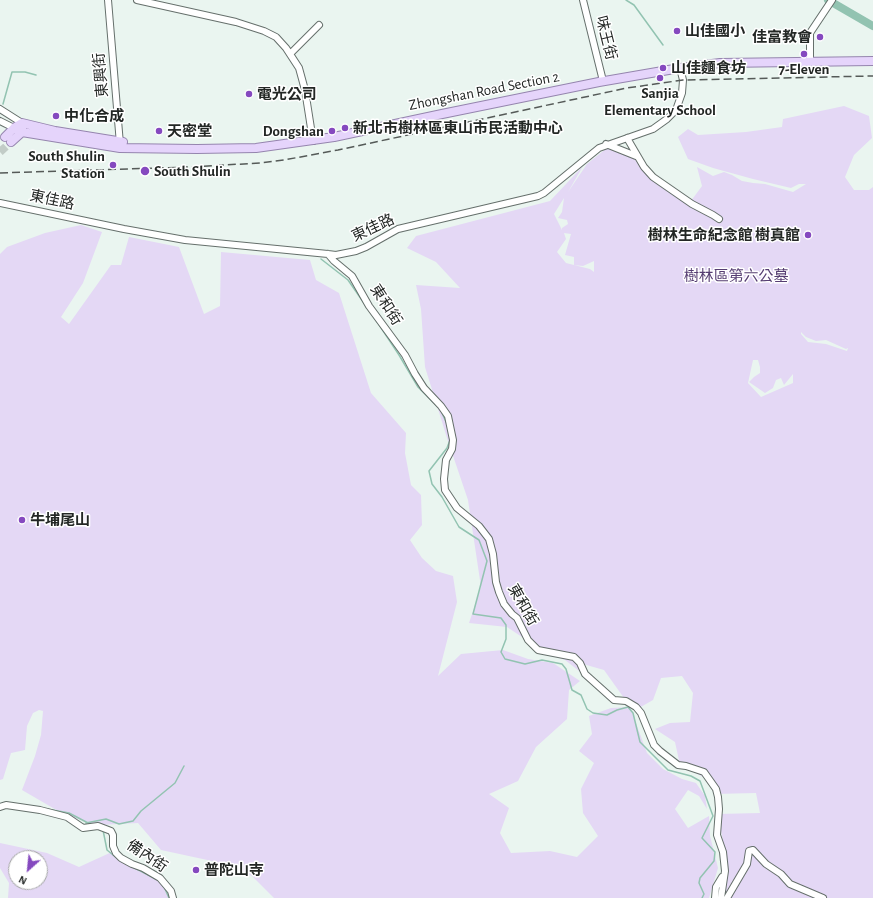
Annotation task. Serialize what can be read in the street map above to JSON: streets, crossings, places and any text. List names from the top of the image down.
{
  "streets": {
    "main road": ["Zhongshan Road Section 2"],
    "street": [
      "味王街",
      "東興街",
      "東佳路",
      "東和街",
      "備內街"
    ]
  },
  "crossings": [
    ["味王街", "Zhongshan Road Section 2"],
    ["東興街", "Zhongshan Road Section 2"],
    ["Zhongshan Road Section 2", "東佳路"],
    ["東佳路", "東和街"]
  ],
  "parks": ["樹林區第六公墓"],
  "places": [
    "山佳國小",
    "佳富教會",
    "7-Eleven",
    "山佳麵食坊",
    "Sanjia Elementary School",
    "電光公司",
    "中化合成",
    "新北市樹林區東山市民活動中心",
    "天密堂",
    "Dongshan",
    "South Shulin Station",
    "South Shulin",
    "樹林生命紀念館 樹真館",
    "牛埔尾山",
    "普陀山寺"
  ],
  "north": "bottom left"
}
